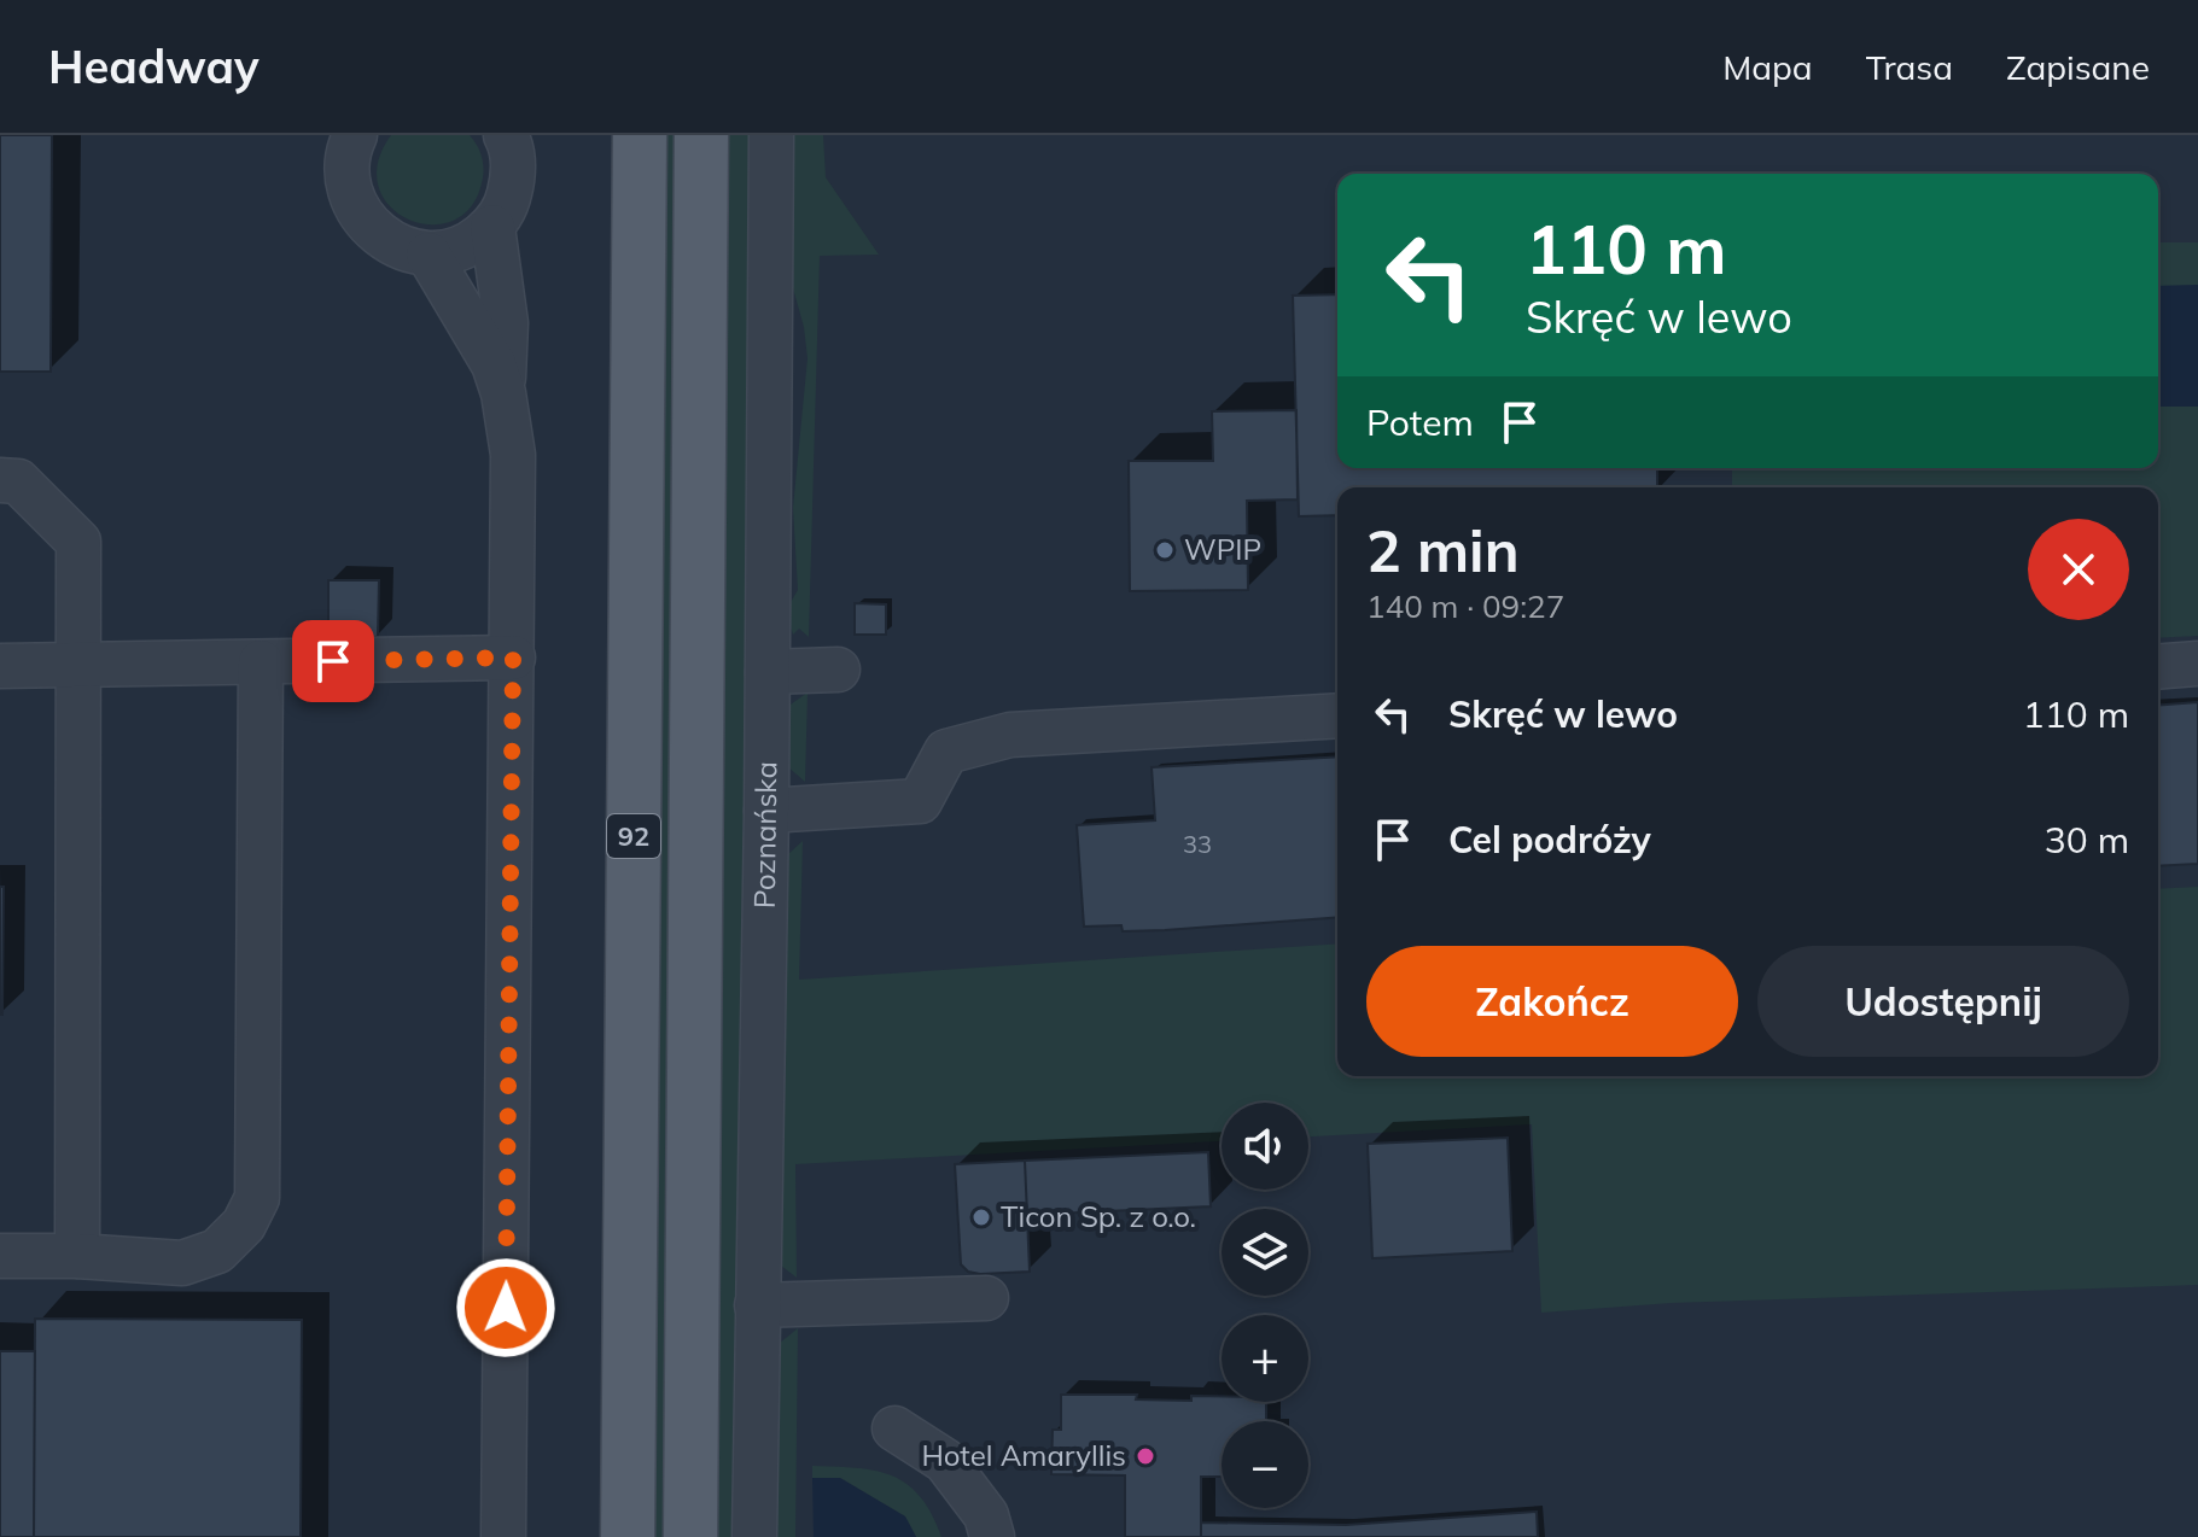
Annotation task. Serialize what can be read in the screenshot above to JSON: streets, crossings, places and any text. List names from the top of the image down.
{
  "streets": {
    "main road": ["92"],
    "street": ["Poznańska"]
  },
  "places": ["WPIP", "Ticon Sp. z o.o.", "Hotel Amaryllis"],
  "house_numbers": ["33"],
  "page": {
    "header": "Headway",
    "nav": ["Mapa", "Trasa", "Zapisane"],
    "turn": ["110 m", "Skręć w lewo"],
    "then": "Potem",
    "heading": ["2 min", "140 m · 09:27"],
    "list": [
      {
        "name": "Skręć w lewo",
        "value": "110 m"
      },
      {
        "name": "Cel podróży",
        "value": "30 m"
      }
    ],
    "buttons": ["Zakończ", "Udostępnij"],
    "map_buttons": ["+", "−"]
  }
}
